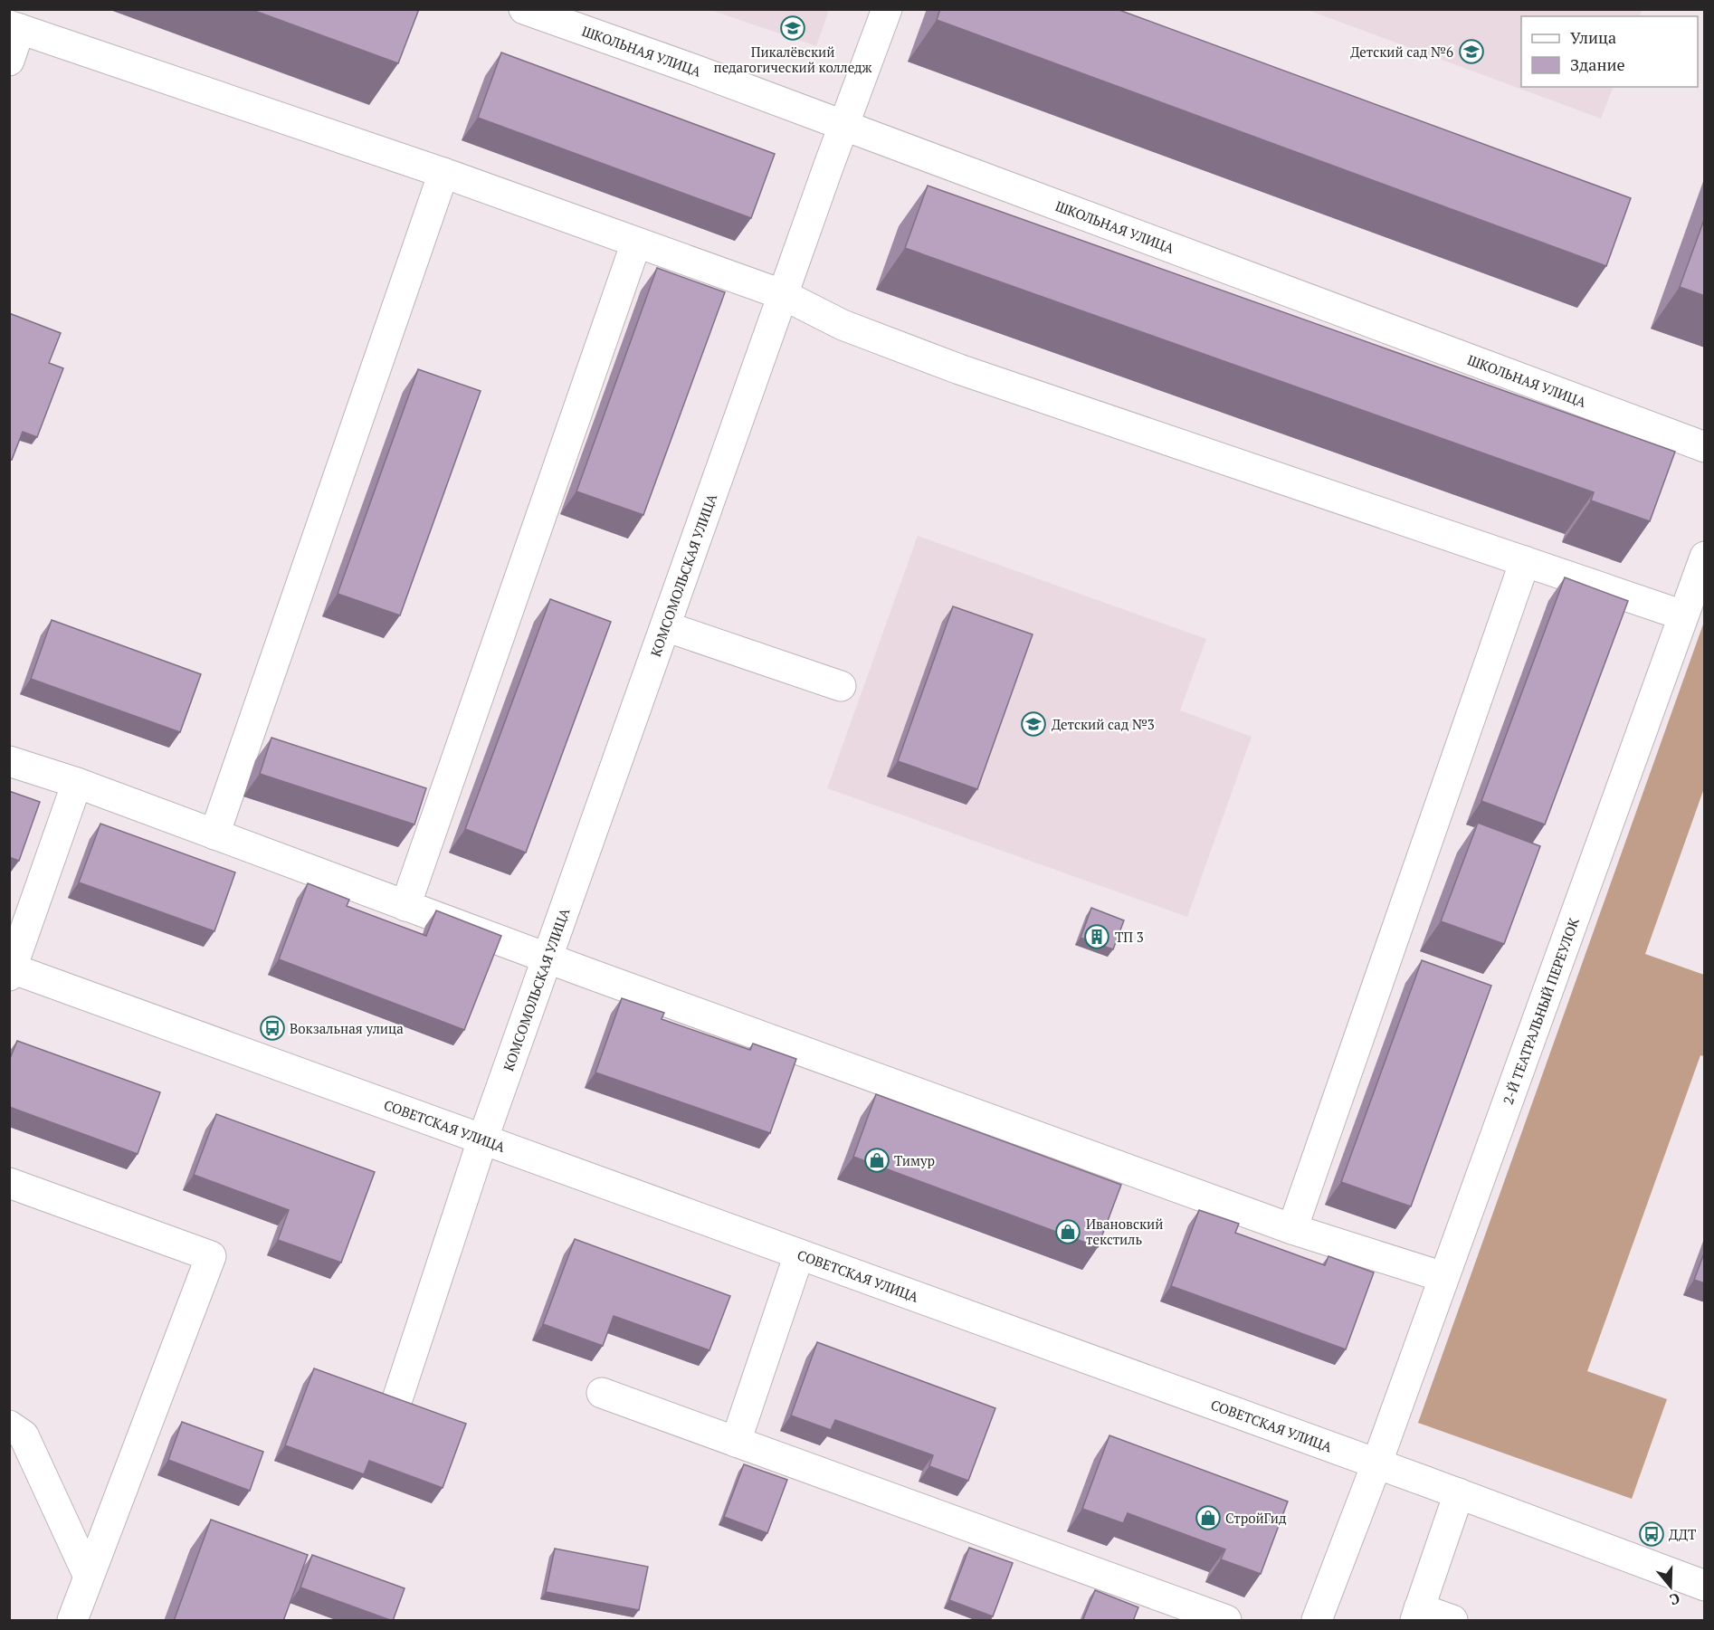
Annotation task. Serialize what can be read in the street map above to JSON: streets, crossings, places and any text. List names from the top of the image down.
{
  "streets": {
    "street": [
      "ШКОЛЬНАЯ УЛИЦА",
      "КОМСОМОЛЬСКАЯ УЛИЦА",
      "2-Й ТЕАТРАЛЬНЫЙ ПЕРЕУЛОК",
      "СОВЕТСКАЯ УЛИЦА"
    ]
  },
  "crossings": [
    ["ШКОЛЬНАЯ УЛИЦА", "КОМСОМОЛЬСКАЯ УЛИЦА"],
    ["КОМСОМОЛЬСКАЯ УЛИЦА", "СОВЕТСКАЯ УЛИЦА"],
    ["2-Й ТЕАТРАЛЬНЫЙ ПЕРЕУЛОК", "СОВЕТСКАЯ УЛИЦА"]
  ],
  "places": {
    "school or university": ["Пикалёвский педагогический колледж", "Детский сад №6", "Детский сад №3"],
    "building": ["ТП 3"],
    "bus stop": ["Вокзальная улица", "ДДТ"],
    "shop": ["Тимур", "Ивановский текстиль", "СтройГид"]
  },
  "legend": ["Улица", "Здание"],
  "north": "bottom"
}
